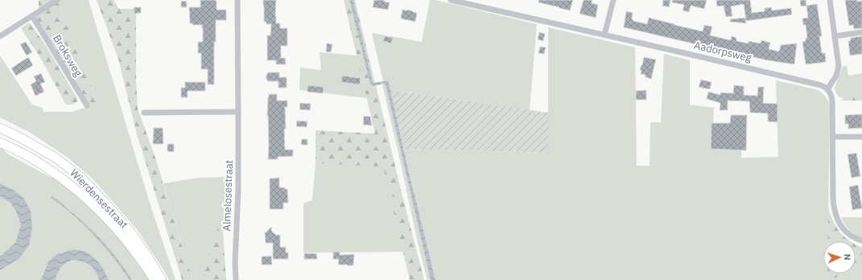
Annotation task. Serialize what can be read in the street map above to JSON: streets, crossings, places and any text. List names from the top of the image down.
{
  "streets": {
    "main road": ["Wierdensestraat"],
    "street": ["Aadorpsweg", "Broksweg", "Almelosestraat"]
  },
  "north": "right"
}
